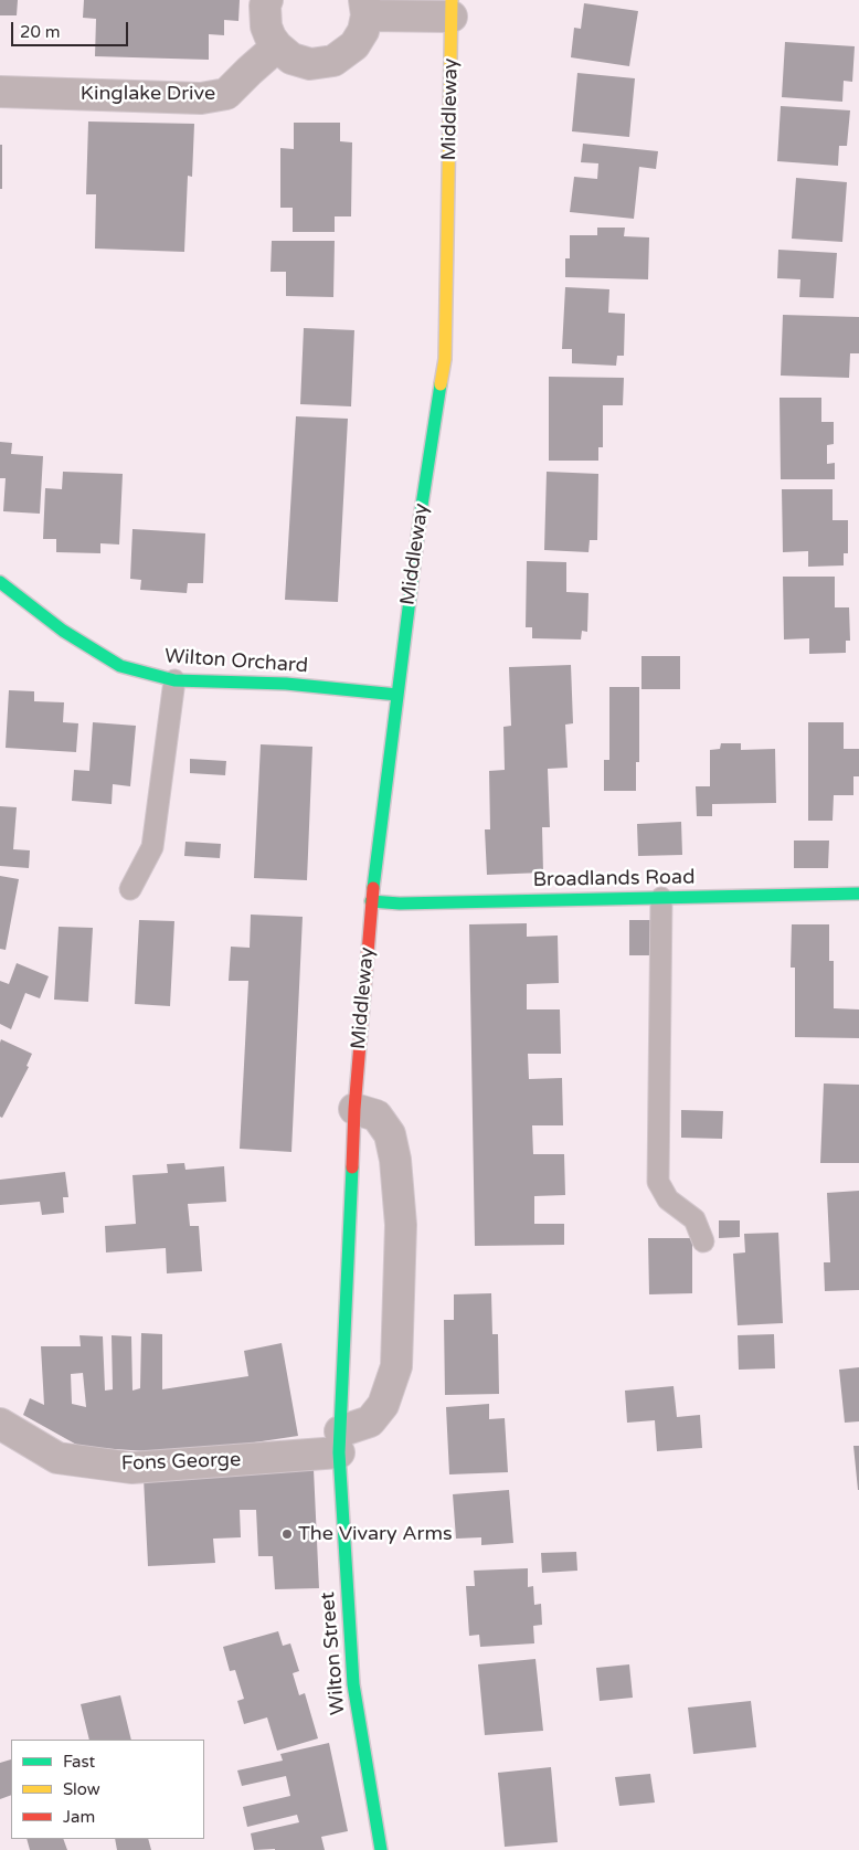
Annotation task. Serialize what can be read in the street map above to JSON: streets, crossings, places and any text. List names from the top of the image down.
{
  "streets": {
    "street": [
      "Kinglake Drive",
      "Middleway",
      "Wilton Orchard",
      "Broadlands Road",
      "Fons George",
      "Wilton Street"
    ]
  },
  "crossings": [
    ["Middleway", "Wilton Orchard"],
    ["Middleway", "Broadlands Road"],
    ["Middleway", "Fons George"],
    ["Middleway", "Wilton Street"],
    ["Fons George", "Wilton Street"]
  ],
  "places": ["The Vivary Arms"],
  "legend": ["Fast", "Slow", "Jam"],
  "scale_bar": "20 m"
}
